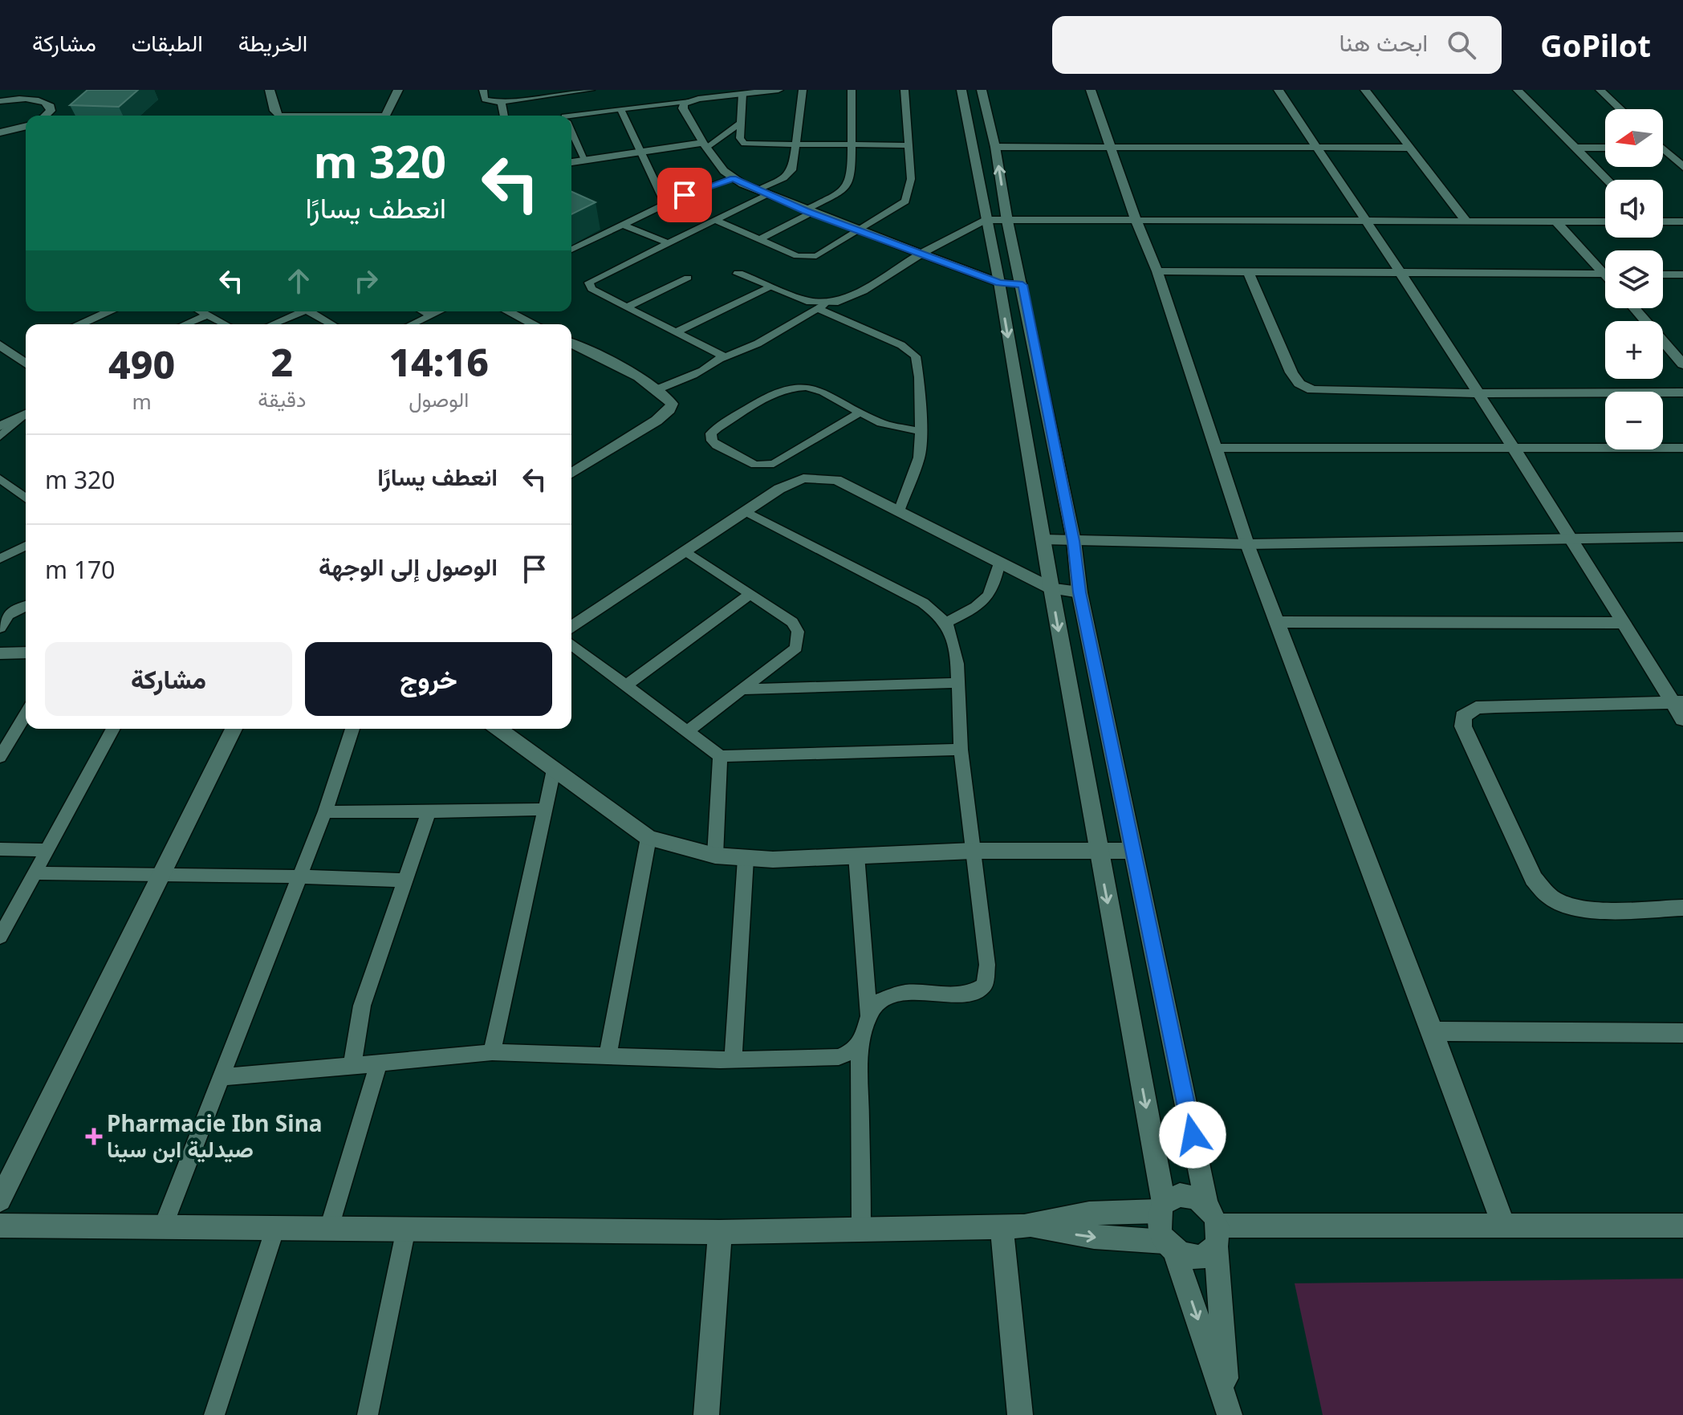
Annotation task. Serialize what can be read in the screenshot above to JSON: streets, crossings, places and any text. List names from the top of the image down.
{
  "places": {
    "health": ["Pharmacie Ibn Sina صيدلية ابن سينا"]
  },
  "north": "left",
  "page": {
    "header": "GoPilot",
    "search": "ابحث هنا",
    "nav": ["الخريطة", "الطبقات", "مشاركة"],
    "map_buttons": ["+", "−"],
    "turn": ["320 m", "انعطف يسارًا"],
    "eta": [
      "14:16",
      "الوصول",
      "2",
      "دقيقة",
      "490",
      "m"
    ],
    "list": [
      {
        "name": "انعطف يسارًا",
        "value": "320 m"
      },
      {
        "name": "الوصول إلى الوجهة",
        "value": "170 m"
      }
    ],
    "buttons": ["خروج", "مشاركة"]
  }
}
